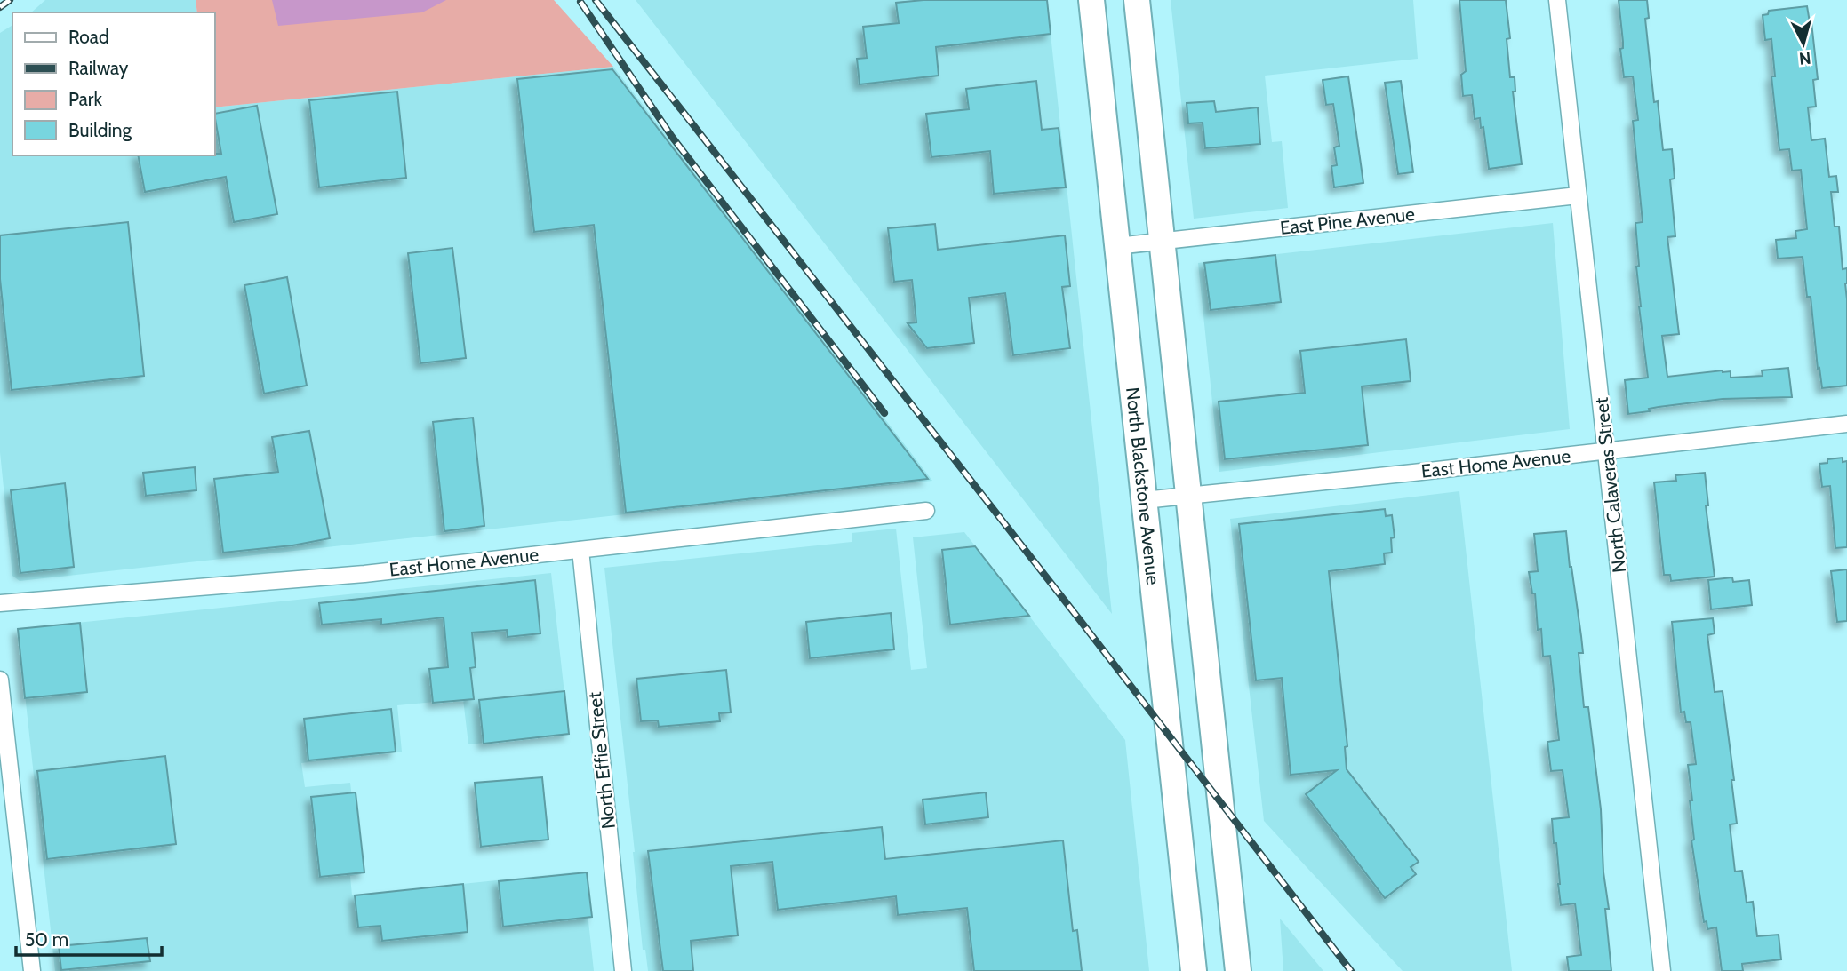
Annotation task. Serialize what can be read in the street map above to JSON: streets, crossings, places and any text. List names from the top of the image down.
{
  "streets": {
    "main road": ["North Blackstone Avenue"],
    "street": [
      "East Pine Avenue",
      "East Home Avenue",
      "North Calaveras Street",
      "North Effie Street"
    ]
  },
  "crossings": [
    ["East Pine Avenue", "North Calaveras Street"],
    ["East Pine Avenue", "North Blackstone Avenue"],
    ["East Home Avenue", "North Calaveras Street"],
    ["East Home Avenue", "North Blackstone Avenue"],
    ["East Home Avenue", "North Effie Street"]
  ],
  "legend": [
    "Road",
    "Railway",
    "Park",
    "Building"
  ],
  "scale_bar": "50 m",
  "north": "bottom"
}
